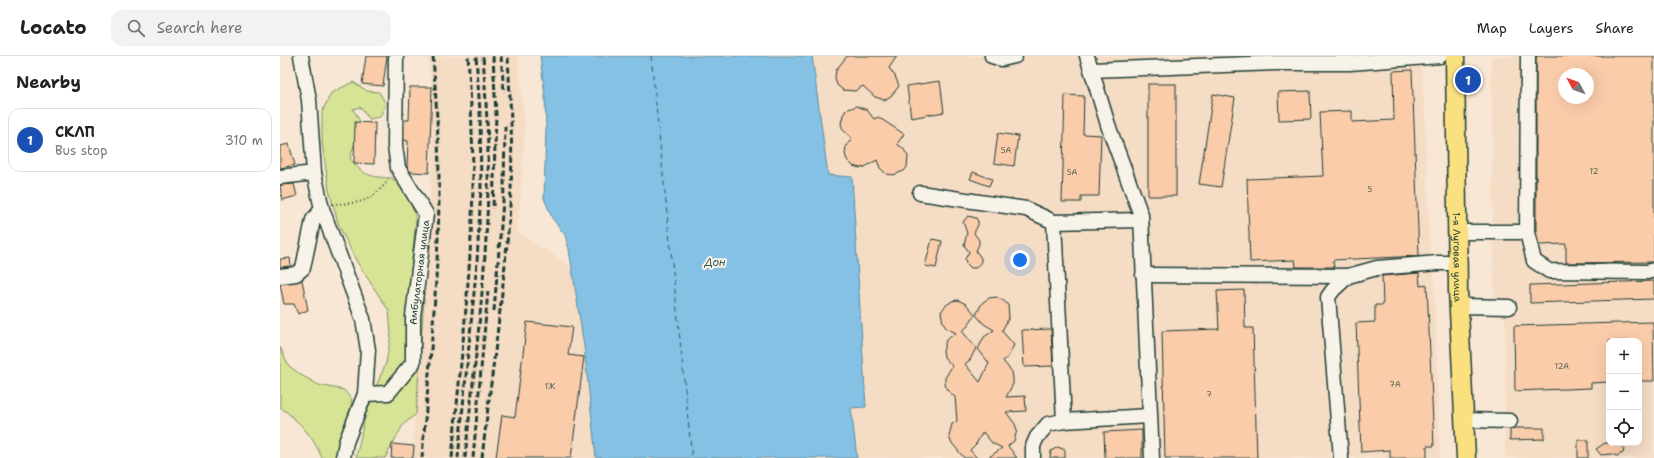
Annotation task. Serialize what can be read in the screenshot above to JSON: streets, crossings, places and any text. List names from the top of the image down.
{
  "streets": {
    "main road": ["1-я Луговая улица"],
    "street": ["Амбулаторная улица"]
  },
  "water": ["Дон"],
  "house_numbers": [
    "5А",
    "12",
    "5А",
    "5",
    "12А",
    "7А",
    "1Ж",
    "7"
  ],
  "north": "top left",
  "page": {
    "header": "Locato",
    "search": "Search here",
    "nav": ["Map", "Layers", "Share"],
    "heading": "Nearby",
    "pins": "1",
    "list": [
      {
        "mark": "1",
        "name": "СКЛП",
        "note": "Bus stop",
        "value": "310 m"
      }
    ],
    "map_buttons": ["+", "−"]
  }
}
